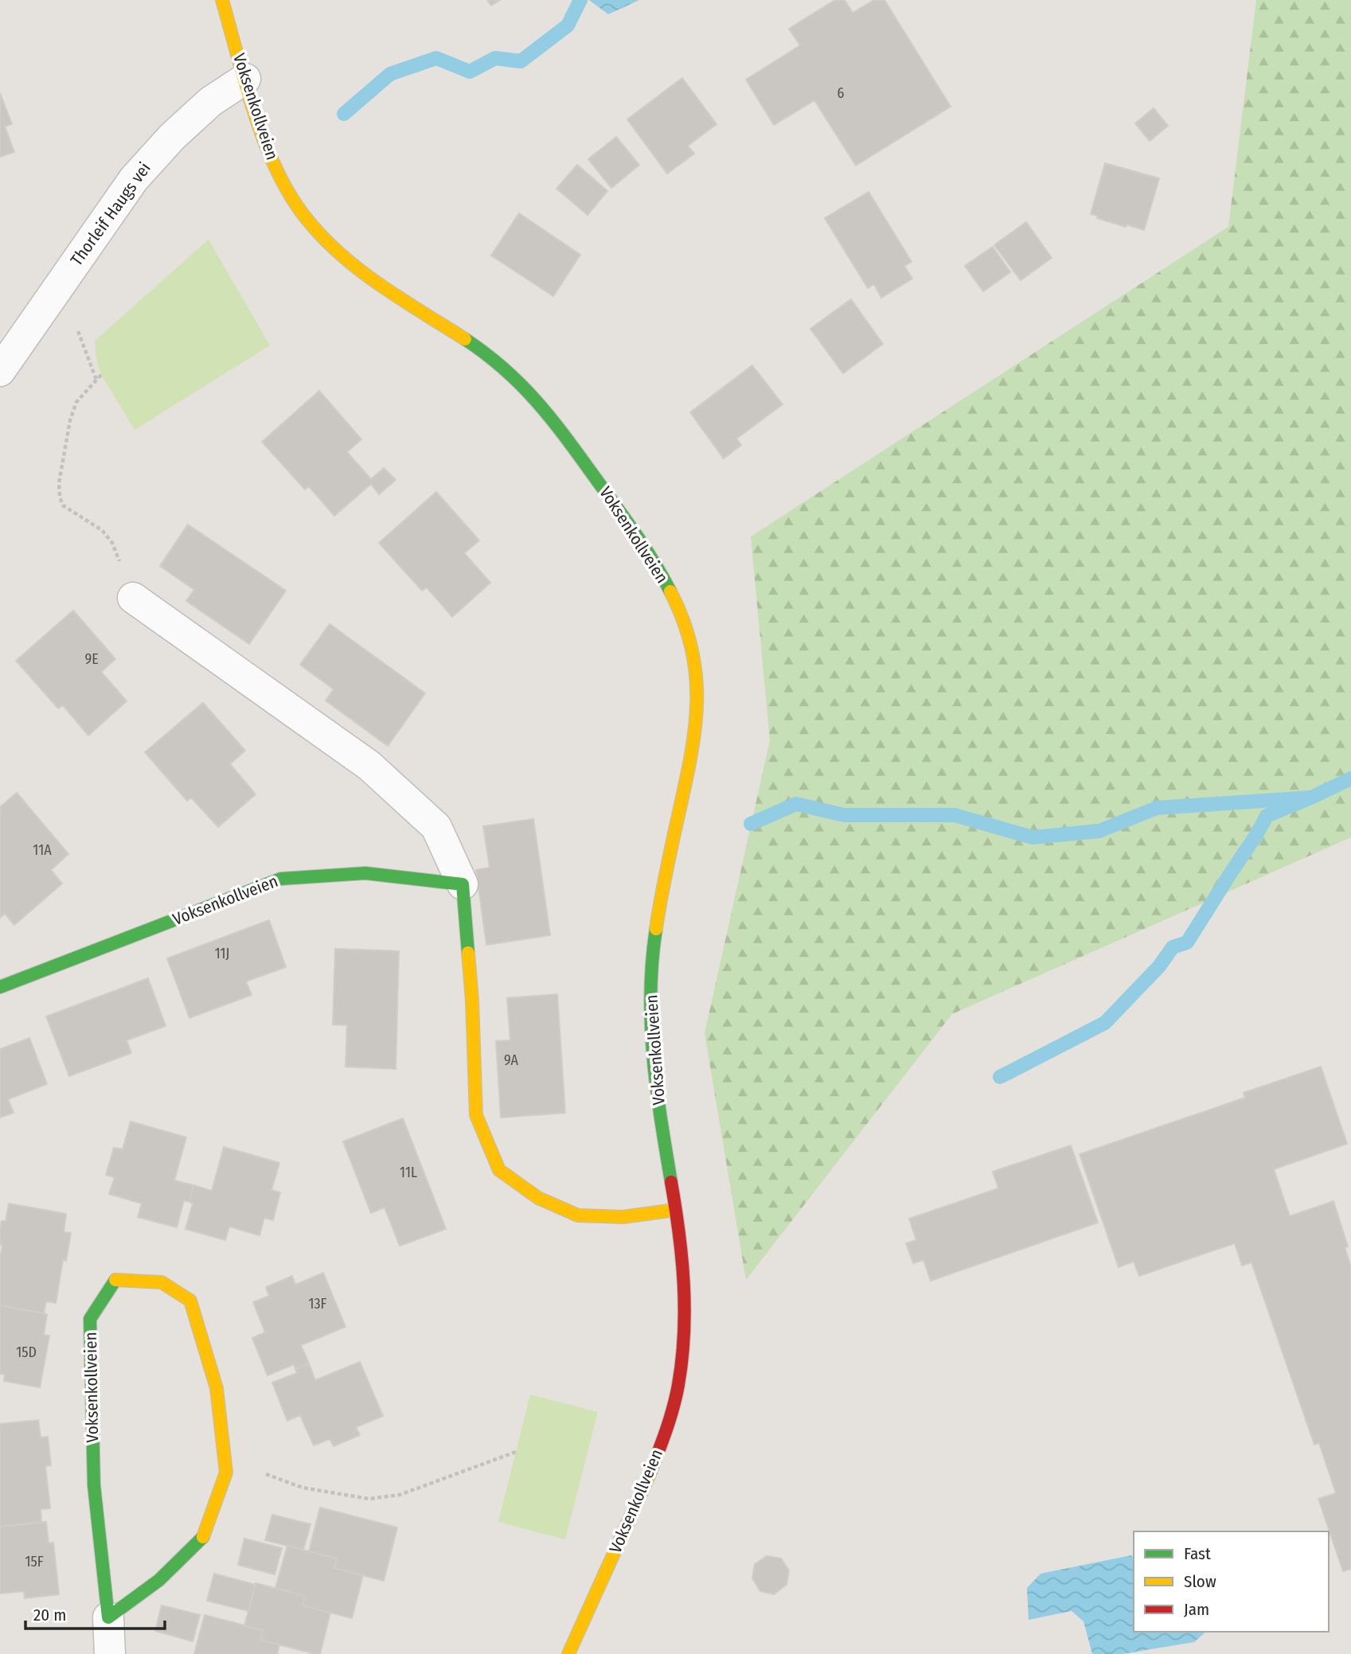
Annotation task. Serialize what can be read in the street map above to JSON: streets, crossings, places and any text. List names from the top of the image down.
{
  "streets": {
    "street": ["Voksenkollveien", "Thorleif Haugs vei"]
  },
  "crossings": [
    ["Voksenkollveien", "Thorleif Haugs vei"]
  ],
  "house_numbers": [
    "6",
    "9E",
    "11A",
    "11J",
    "9A",
    "11L",
    "13F",
    "15D",
    "15F"
  ],
  "legend": ["Fast", "Slow", "Jam"],
  "scale_bar": "20 m"
}
